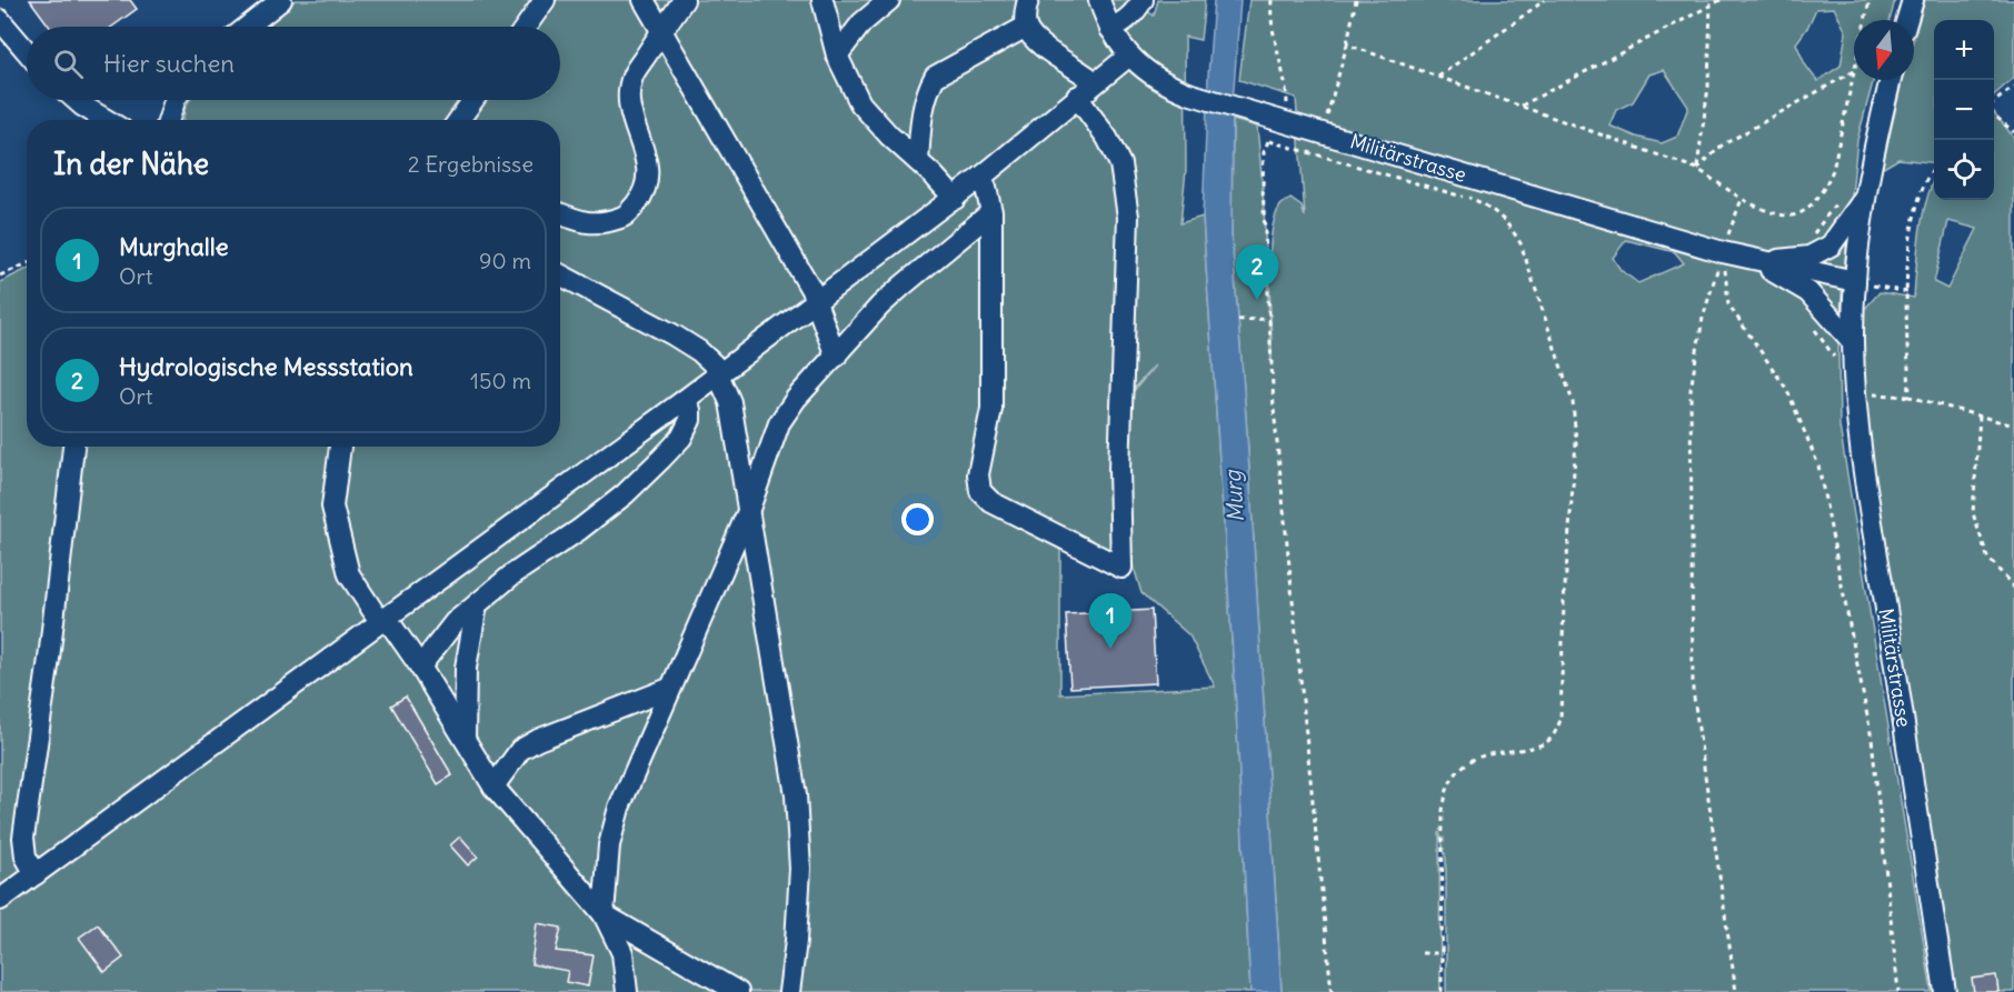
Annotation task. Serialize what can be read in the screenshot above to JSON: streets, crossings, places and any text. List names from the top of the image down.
{
  "streets": {
    "street": ["Militärstrasse"]
  },
  "water": ["Murg"],
  "north": "bottom",
  "page": {
    "map_buttons": ["+", "−"],
    "search": "Hier suchen",
    "heading": ["In der Nähe", "2 Ergebnisse"],
    "list": [
      {
        "mark": "1",
        "name": "Murghalle",
        "note": "Ort",
        "value": "90 m"
      },
      {
        "mark": "2",
        "name": "Hydrologische Messstation",
        "note": "Ort",
        "value": "150 m"
      }
    ],
    "pins": ["2", "1"]
  }
}
